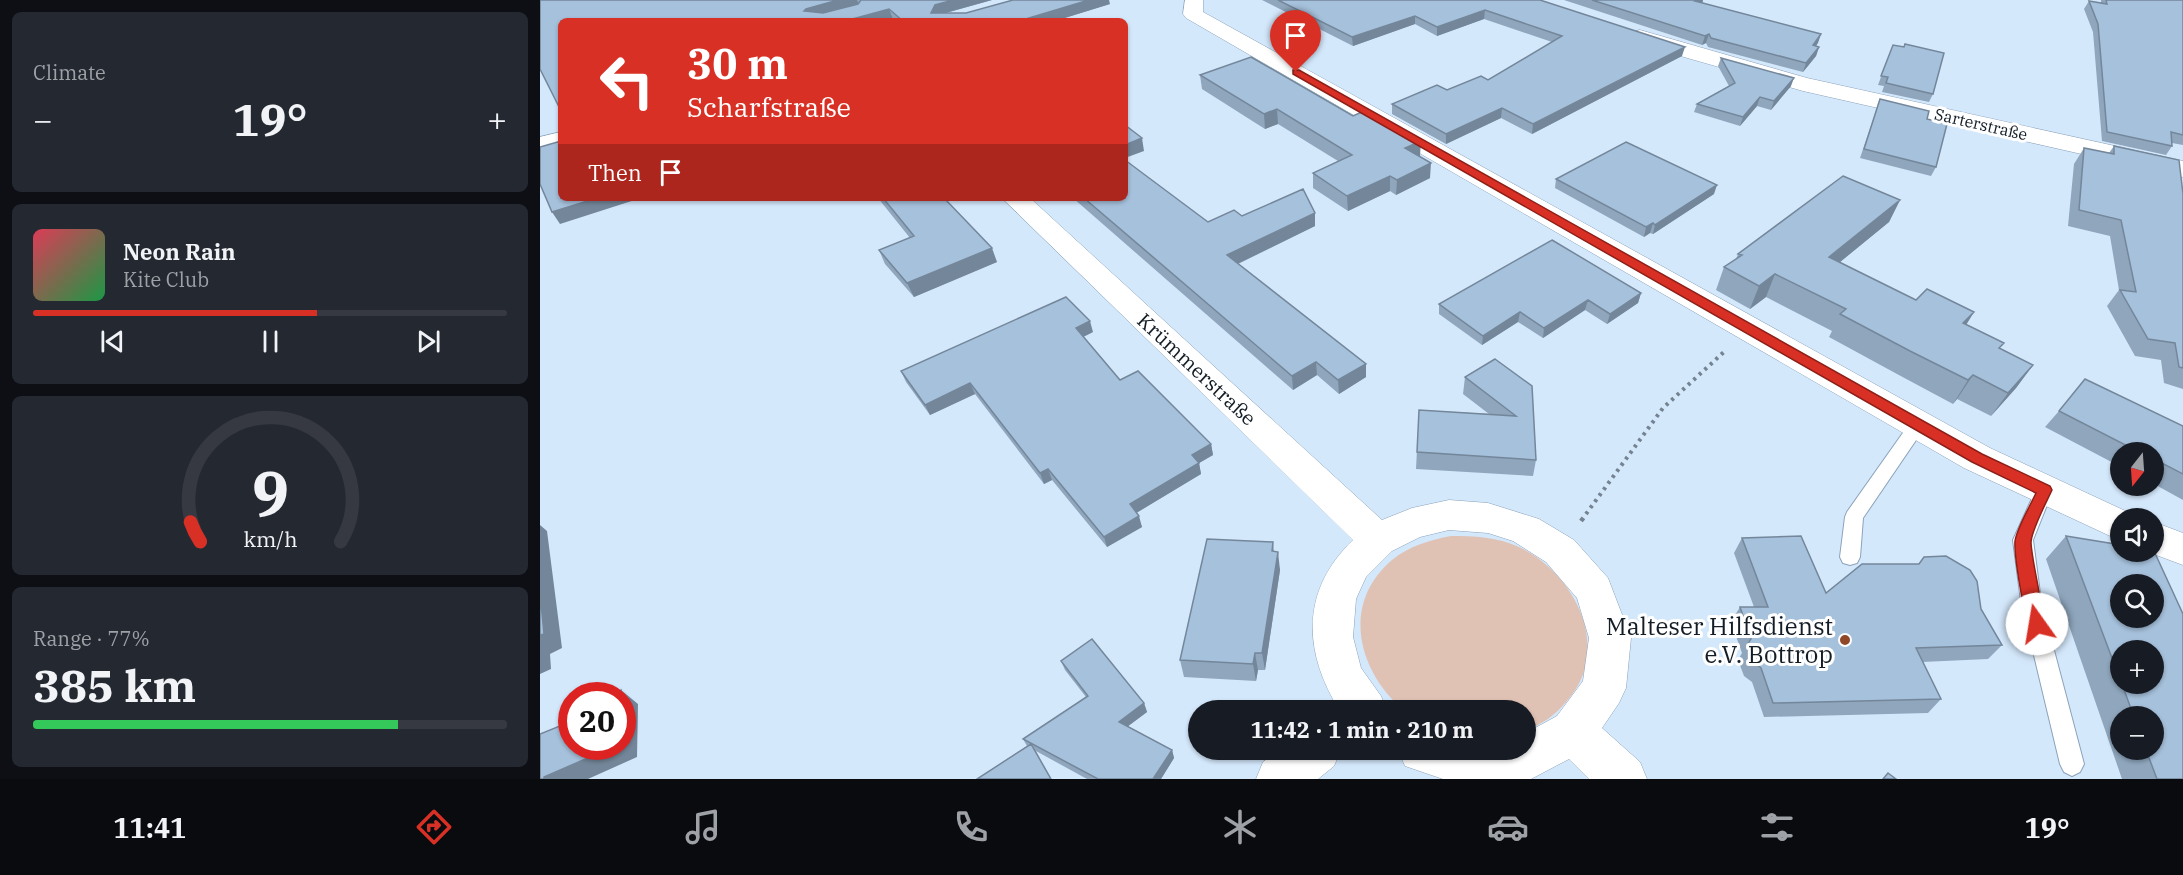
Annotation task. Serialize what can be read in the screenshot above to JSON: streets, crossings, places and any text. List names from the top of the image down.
{
  "streets": {
    "street": ["Sarterstraße", "Krümmerstraße"]
  },
  "places": ["Malteser Hilfsdienst e.V. Bottrop"],
  "north": "bottom",
  "page": {
    "tile": [
      "Climate",
      ["Range · 77%", "385 km"]
    ],
    "turn": ["30 m", "Scharfstraße"],
    "heat": ["−", "19°", "+"],
    "then": "Then",
    "song": ["Neon Rain", "Kite Club"],
    "map_buttons": ["+", "−"],
    "limit": "20",
    "trip": "11:42 · 1 min · 210 m",
    "tabs": ["11:41", "19°"],
    "gauge": ["9", "km/h"]
  }
}
